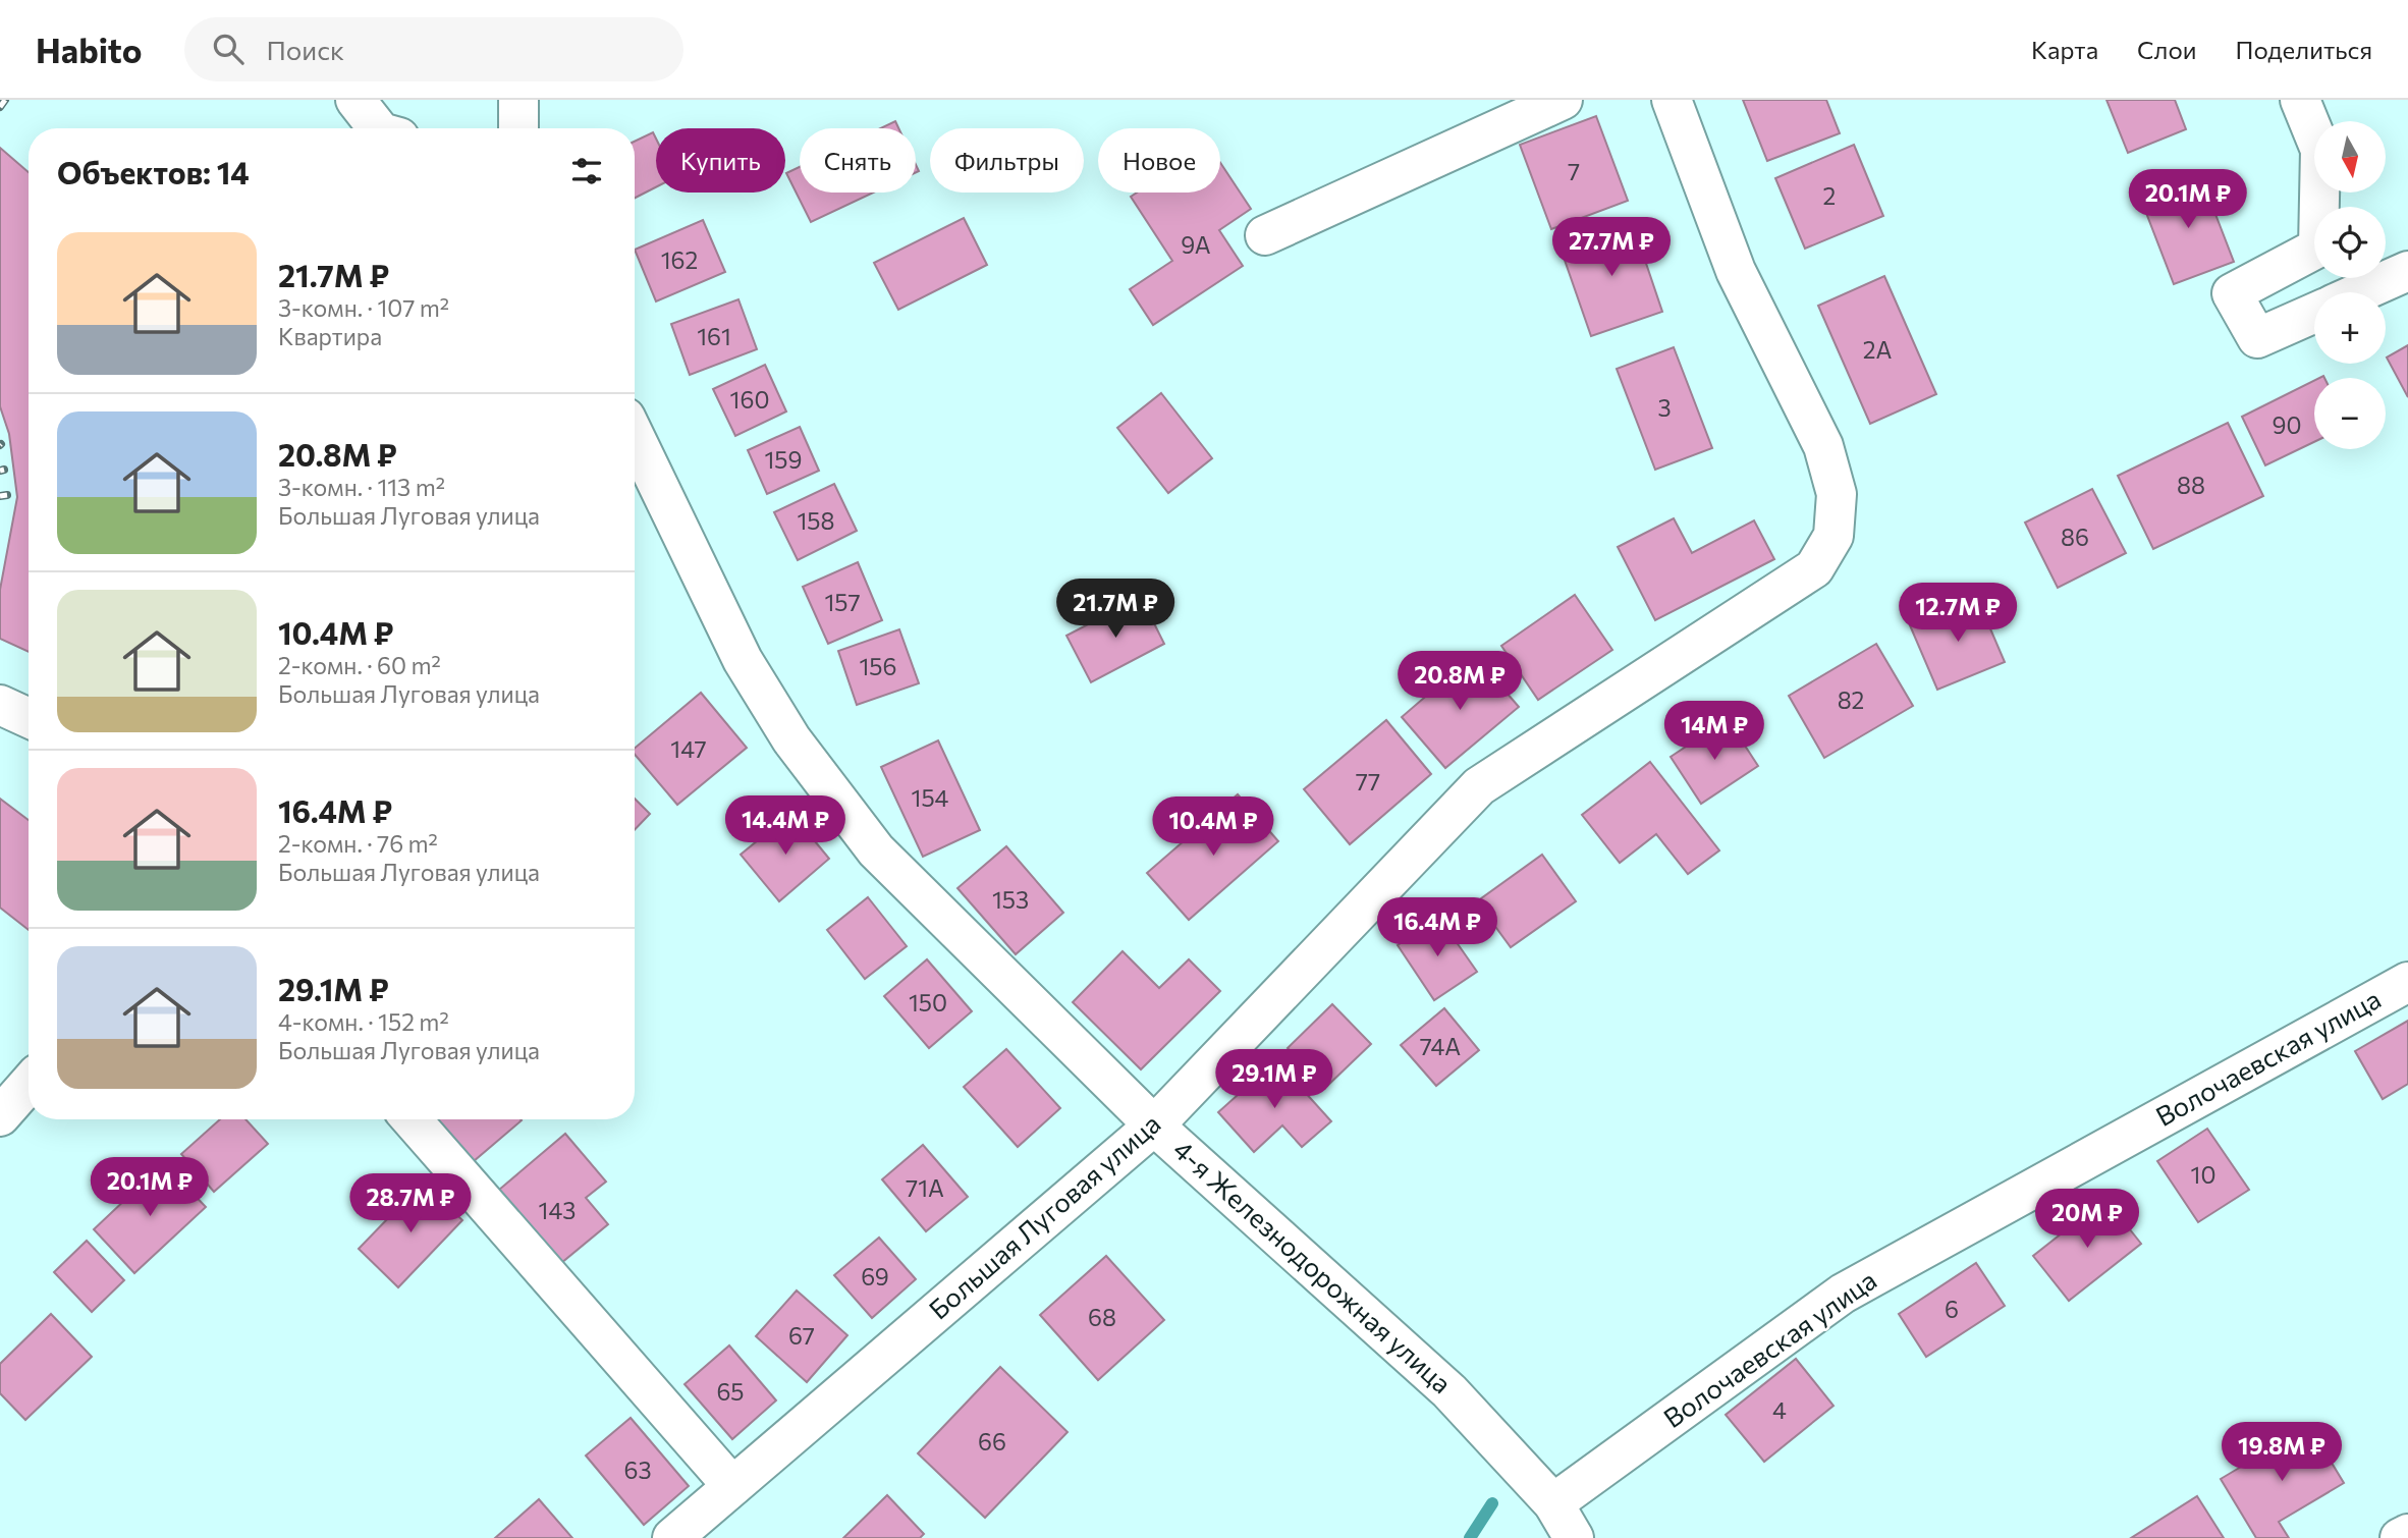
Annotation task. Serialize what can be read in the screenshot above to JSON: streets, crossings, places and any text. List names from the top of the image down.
{
  "streets": {
    "street": ["Волочаевская улица", "Большая Луговая улица", "4-я Железнодорожная улица"]
  },
  "crossings": [
    ["Волочаевская улица", "4-я Железнодорожная улица"],
    ["Большая Луговая улица", "4-я Железнодорожная улица"]
  ],
  "house_numbers": [
    "7",
    "2",
    "9А",
    "162",
    "161",
    "2А",
    "160",
    "3",
    "90",
    "159",
    "88",
    "158",
    "86",
    "157",
    "156",
    "82",
    "147",
    "77",
    "154",
    "153",
    "150",
    "74А",
    "10",
    "71А",
    "143",
    "69",
    "6",
    "68",
    "67",
    "65",
    "4",
    "66",
    "63"
  ],
  "north": "bottom",
  "page": {
    "header": "Habito",
    "search": "Поиск",
    "nav": ["Карта", "Слои", "Поделиться"],
    "map_buttons": ["+", "−"],
    "chip": [
      "Купить",
      "Снять",
      "Фильтры",
      "Новое"
    ],
    "heading": "Объектов: 14",
    "price": [
      "20.1M ₽",
      "27.7M ₽",
      "21.7M ₽",
      "12.7M ₽",
      "20.8M ₽",
      "14M ₽",
      "14.4M ₽",
      "10.4M ₽",
      "16.4M ₽",
      "29.1M ₽",
      "20.1M ₽",
      "28.7M ₽",
      "20M ₽",
      "19.8M ₽"
    ],
    "list": [
      {
        "name": "21.7M ₽",
        "note": "3-комн. · 107 m² · Квартира"
      },
      {
        "name": "20.8M ₽",
        "note": "3-комн. · 113 m² · Большая Луговая улица"
      },
      {
        "name": "10.4M ₽",
        "note": "2-комн. · 60 m² · Большая Луговая улица"
      },
      {
        "name": "16.4M ₽",
        "note": "2-комн. · 76 m² · Большая Луговая улица"
      },
      {
        "name": "29.1M ₽",
        "note": "4-комн. · 152 m² · Большая Луговая улица"
      }
    ]
  }
}
